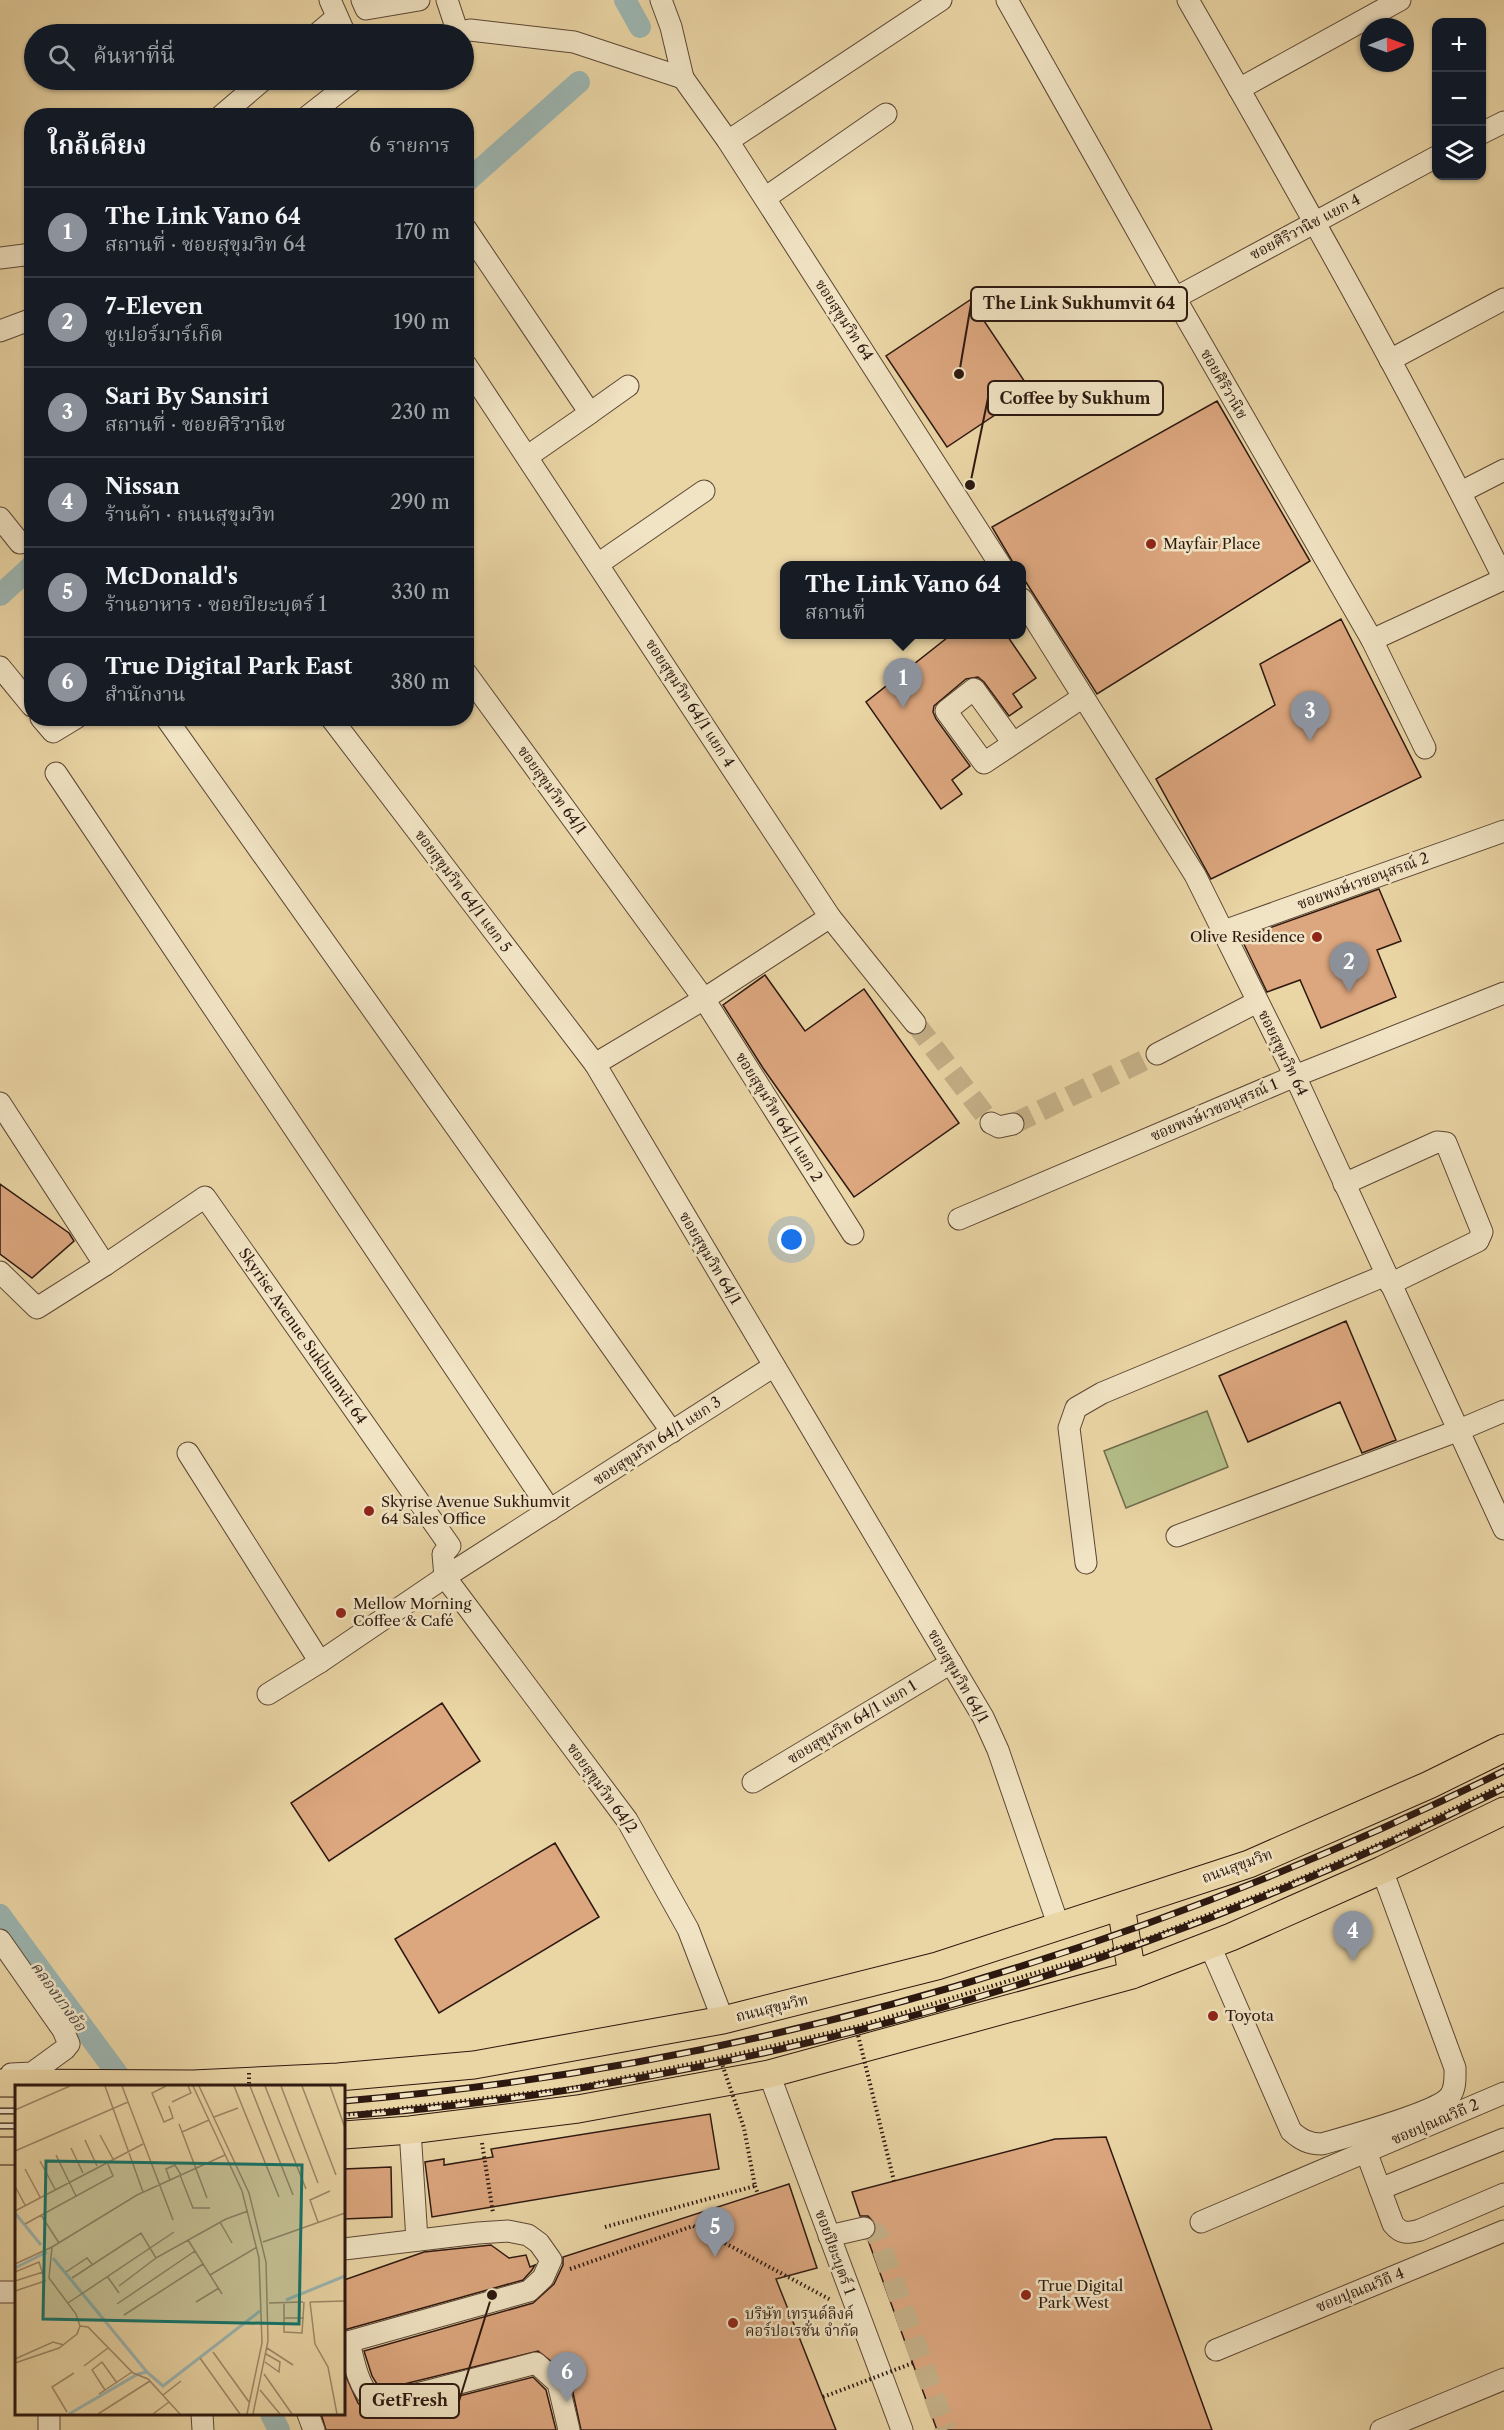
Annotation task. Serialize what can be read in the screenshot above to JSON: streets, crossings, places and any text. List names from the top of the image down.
{
  "streets": {
    "main road": ["ถนนสุขุมวิท"],
    "street": [
      "ซอยศิริวานิช แยก 4",
      "ซอยสุขุมวิท 64",
      "ซอยศิริวานิช",
      "ซอยสุขุมวิท 64/1 แยก 4",
      "ซอยสุขุมวิท 64/1",
      "ซอยพงษ์เวชอนุสรณ์ 2",
      "ซอยสุขุมวิท 64/1 แยก 5",
      "ซอยพงษ์เวชอนุสรณ์ 1",
      "ซอยสุขุมวิท 64/1 แยก 2",
      "Skyrise Avenue Sukhumvit 64",
      "ซอยสุขุมวิท 64/1 แยก 3",
      "ซอยสุขุมวิท 64/1 แยก 1",
      "ซอยสุขุมวิท 64/2",
      "ซอยปุณณวิถี 2",
      "ซอยปิยะบุตร์ 1",
      "ซอยปุณณวิถี 4"
    ]
  },
  "crossings": [
    ["ซอยศิริวานิช แยก 4", "ซอยศิริวานิช"],
    ["ซอยสุขุมวิท 64", "ซอยพงษ์เวชอนุสรณ์ 2"],
    ["ซอยสุขุมวิท 64", "ซอยพงษ์เวชอนุสรณ์ 1"],
    ["ซอยสุขุมวิท 64/1", "ซอยสุขุมวิท 64/1 แยก 5"],
    ["ซอยสุขุมวิท 64/1", "ซอยสุขุมวิท 64/1 แยก 2"],
    ["ซอยสุขุมวิท 64/1", "ซอยสุขุมวิท 64/1 แยก 3"],
    ["ซอยสุขุมวิท 64/1", "ซอยสุขุมวิท 64/1 แยก 1"],
    ["ซอยสุขุมวิท 64/1", "ถนนสุขุมวิท"],
    ["Skyrise Avenue Sukhumvit 64", "ซอยสุขุมวิท 64/1 แยก 3"],
    ["Skyrise Avenue Sukhumvit 64", "ซอยสุขุมวิท 64/2"],
    ["ซอยสุขุมวิท 64/1 แยก 3", "ซอยสุขุมวิท 64/2"],
    ["ซอยสุขุมวิท 64/2", "ถนนสุขุมวิท"]
  ],
  "water": ["คลองบางอ้อ"],
  "places": [
    "The Link Sukhumvit 64",
    "Coffee by Sukhum",
    "Mayfair Place",
    "Olive Residence",
    "Skyrise Avenue Sukhumvit 64 Sales Office",
    "Mellow Morning Coffee & Café",
    "Toyota",
    "GetFresh",
    "True Digital Park West",
    "บริษัท เทรนด์ลิงค์ คอร์ปอเรชั่น จำกัด"
  ],
  "north": "right",
  "page": {
    "map_buttons": ["+", "−"],
    "search": "ค้นหาที่นี่",
    "heading": ["ใกล้เคียง", "6 รายการ"],
    "list": [
      {
        "mark": "1",
        "name": "The Link Vano 64",
        "note": "สถานที่ · ซอยสุขุมวิท 64",
        "value": "170 m"
      },
      {
        "mark": "2",
        "name": "7-Eleven",
        "note": "ซูเปอร์มาร์เก็ต",
        "value": "190 m"
      },
      {
        "mark": "3",
        "name": "Sari By Sansiri",
        "note": "สถานที่ · ซอยศิริวานิช",
        "value": "230 m"
      },
      {
        "mark": "4",
        "name": "Nissan",
        "note": "ร้านค้า · ถนนสุขุมวิท",
        "value": "290 m"
      },
      {
        "mark": "5",
        "name": "McDonald's",
        "note": "ร้านอาหาร · ซอยปิยะบุตร์ 1",
        "value": "330 m"
      },
      {
        "mark": "6",
        "name": "True Digital Park East",
        "note": "สำนักงาน",
        "value": "380 m"
      }
    ],
    "popup": ["The Link Vano 64", "สถานที่"],
    "pins": [
      "1",
      "3",
      "2",
      "4",
      "5",
      "6"
    ]
  }
}
